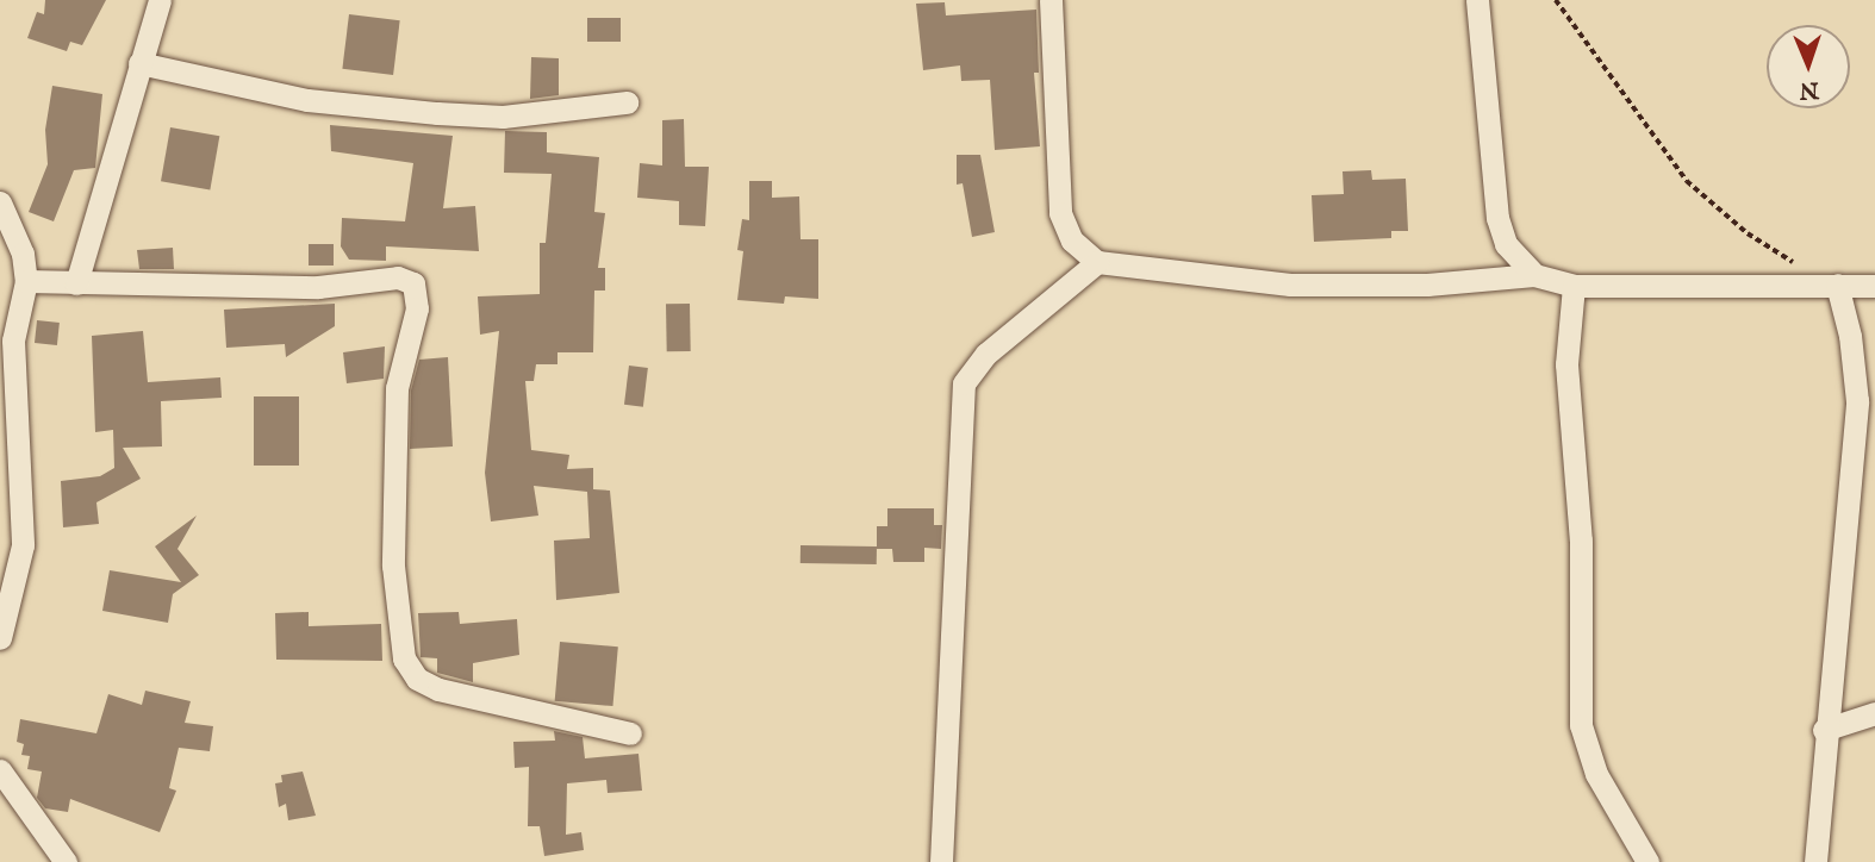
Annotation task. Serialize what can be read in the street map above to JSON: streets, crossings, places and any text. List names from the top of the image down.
{
  "north": "bottom"
}
